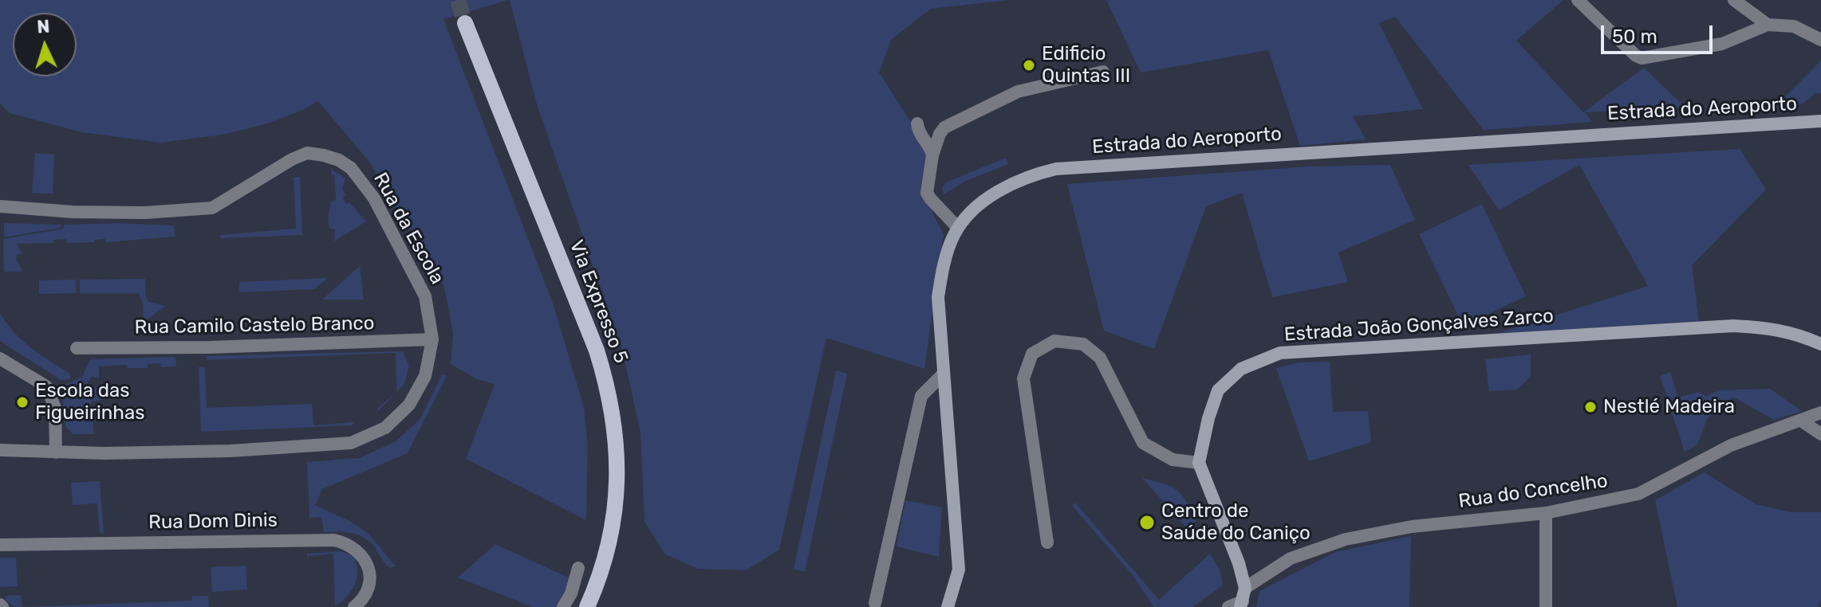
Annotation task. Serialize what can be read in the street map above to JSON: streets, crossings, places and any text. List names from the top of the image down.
{
  "streets": {
    "main road": ["Estrada do Aeroporto", "Via Expresso 5", "Estrada João Gonçalves Zarco"],
    "street": [
      "Rua da Escola",
      "Rua Camilo Castelo Branco",
      "Rua do Concelho",
      "Rua Dom Dinis"
    ]
  },
  "crossings": [
    ["Rua da Escola", "Rua Camilo Castelo Branco"]
  ],
  "places": [
    "Edificio Quintas III",
    "Escola das Figueirinhas",
    "Nestlé Madeira",
    "Centro de Saúde do Caniço"
  ],
  "scale_bar": "50 m",
  "north": "top"
}
